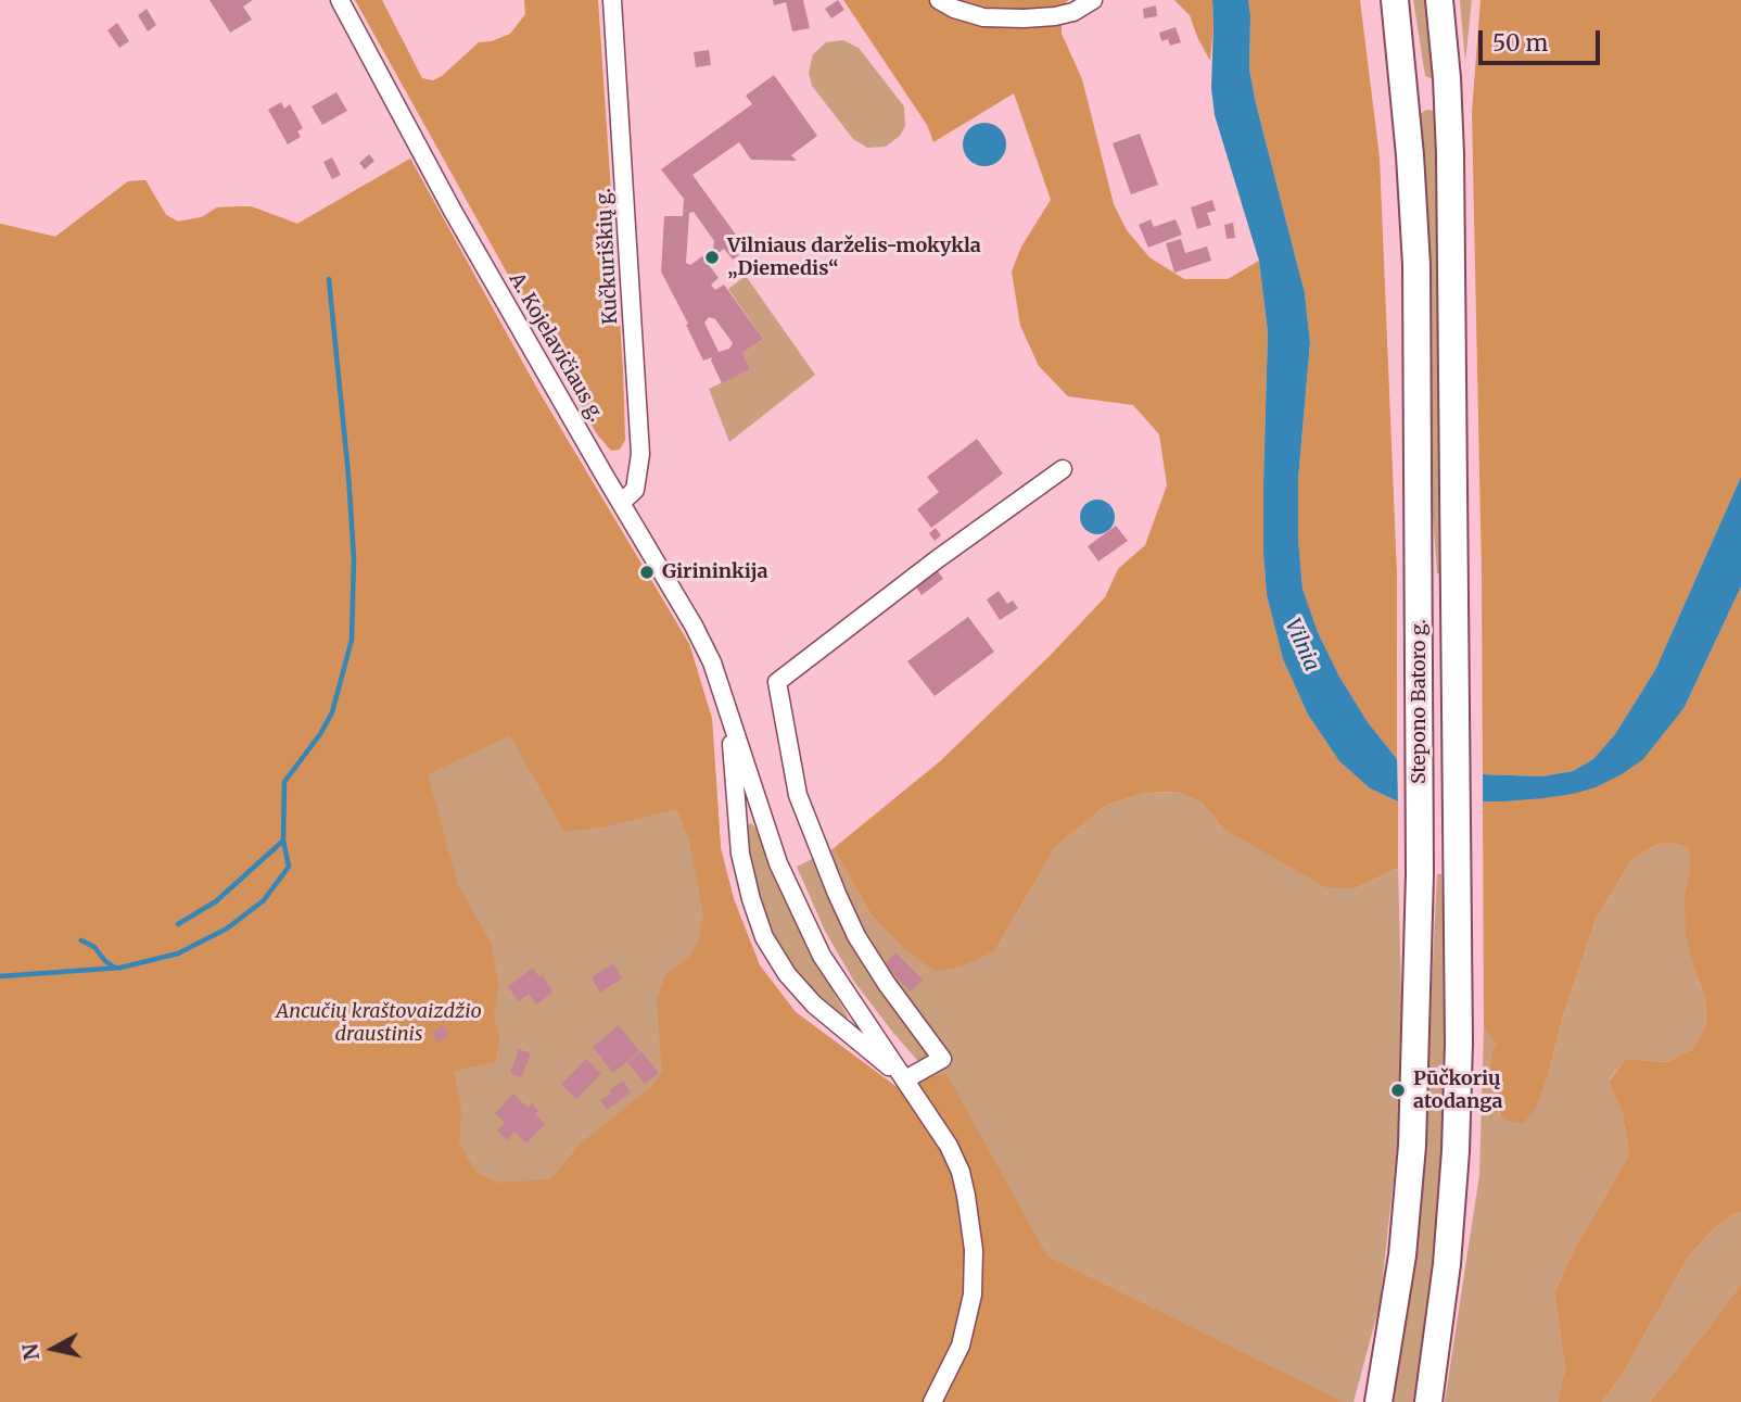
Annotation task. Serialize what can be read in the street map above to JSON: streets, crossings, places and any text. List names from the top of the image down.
{
  "streets": {
    "main road": ["Stepono Batoro g."],
    "street": ["Kučkuriškių g.", "A. Kojelavičiaus g."]
  },
  "crossings": [
    ["Kučkuriškių g.", "A. Kojelavičiaus g."]
  ],
  "water": ["Vilnia"],
  "parks": ["Ancučių kraštovaizdžio draustinis"],
  "places": ["Vilniaus darželis-mokykla „Diemedis“", "Girininkija", "Pūčkorių atodanga"],
  "scale_bar": "50 m",
  "north": "left"
}
